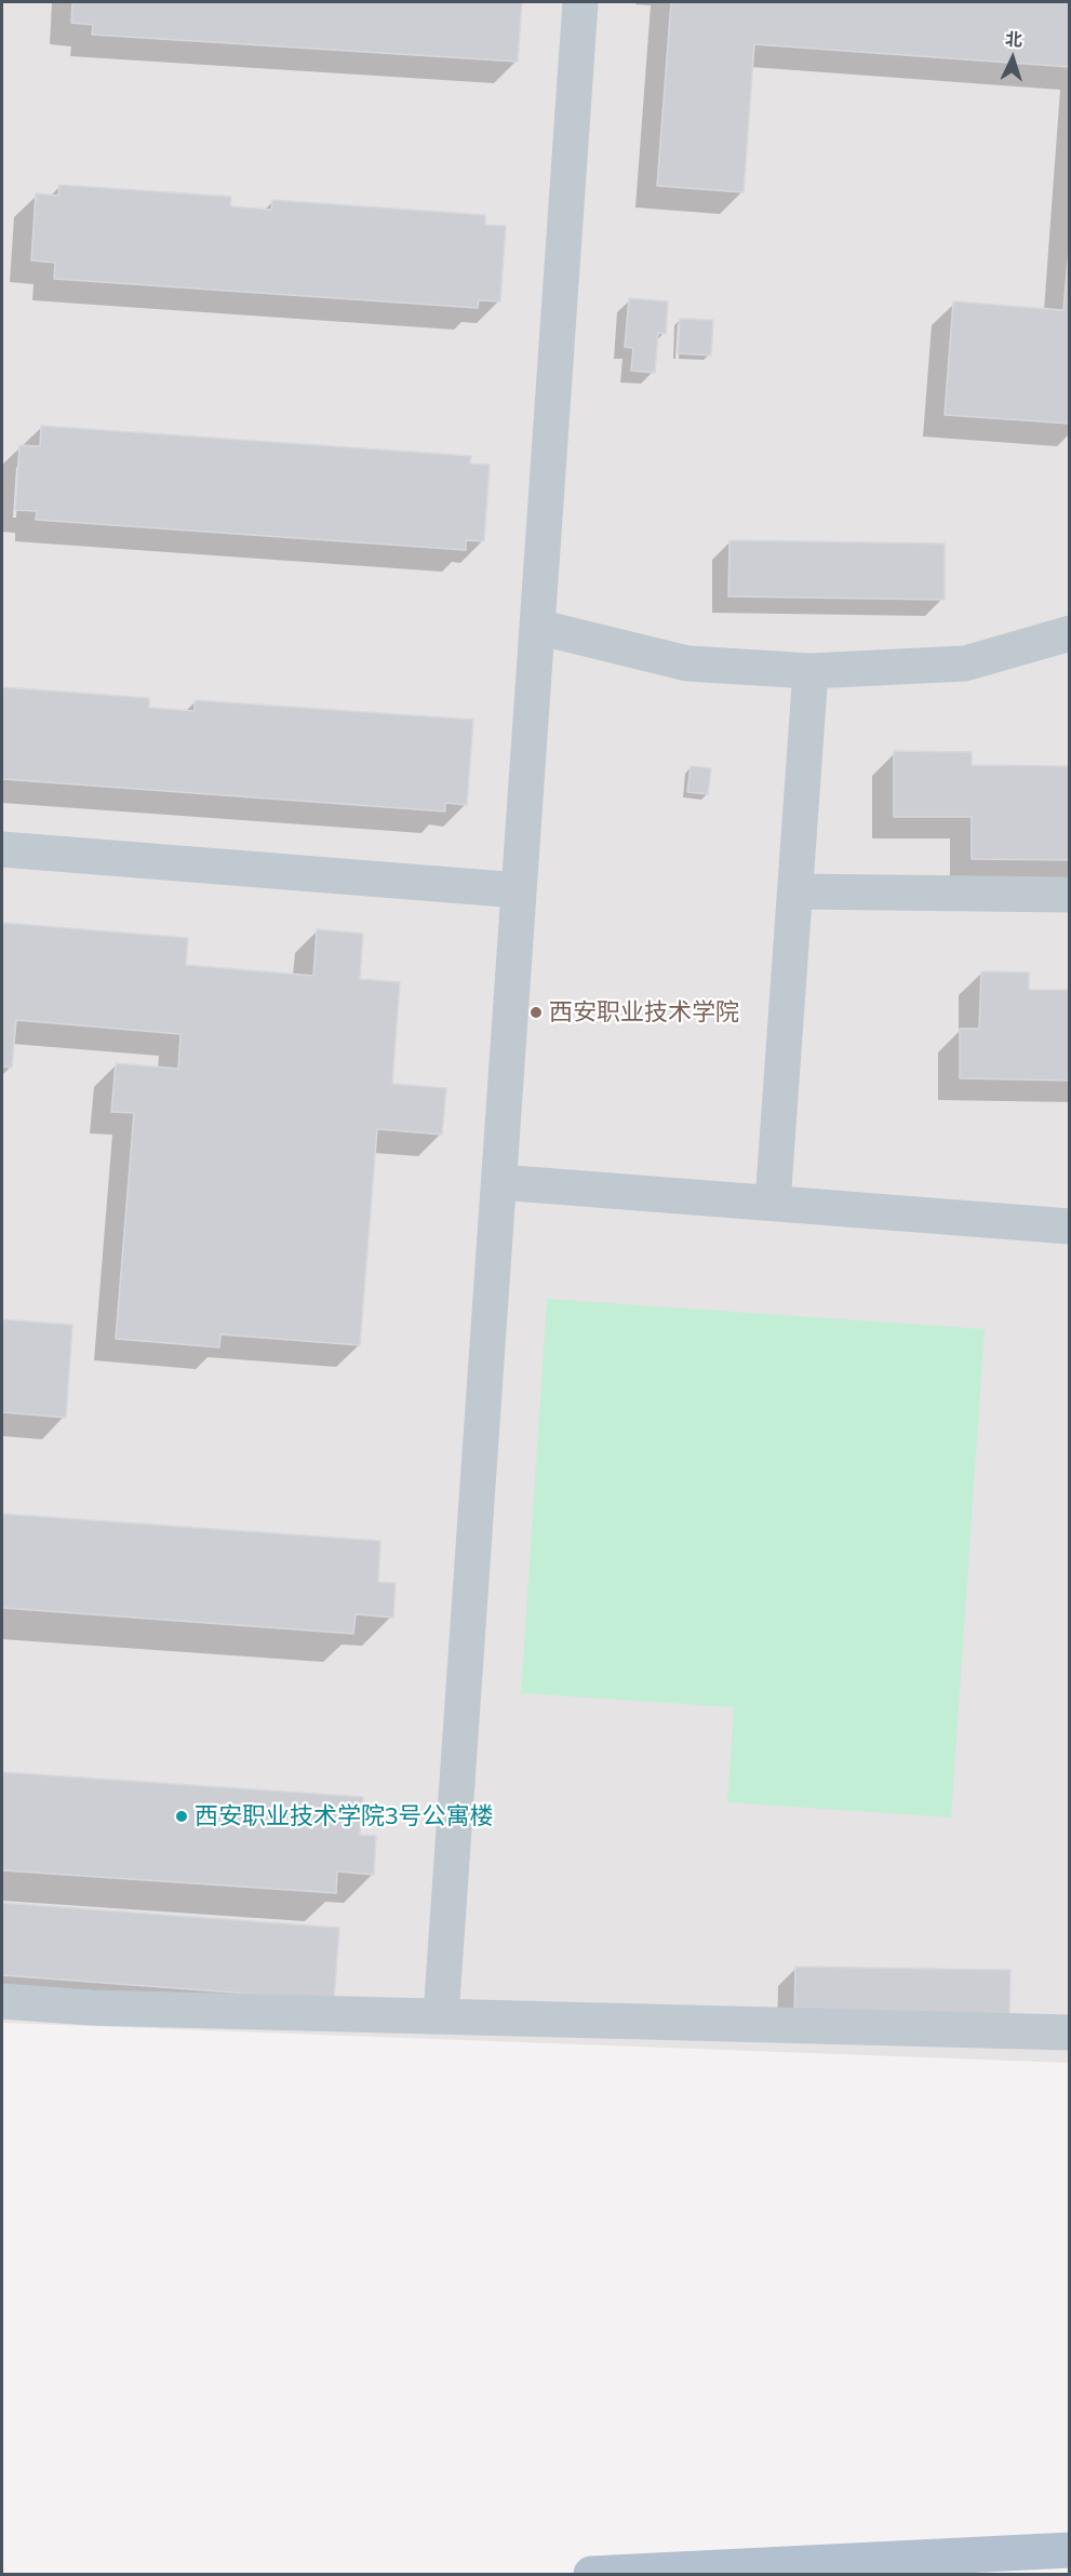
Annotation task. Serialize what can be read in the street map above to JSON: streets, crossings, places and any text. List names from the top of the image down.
{
  "places": ["西安职业技术学院", "西安职业技术学院3号公寓楼"],
  "north": "top"
}
